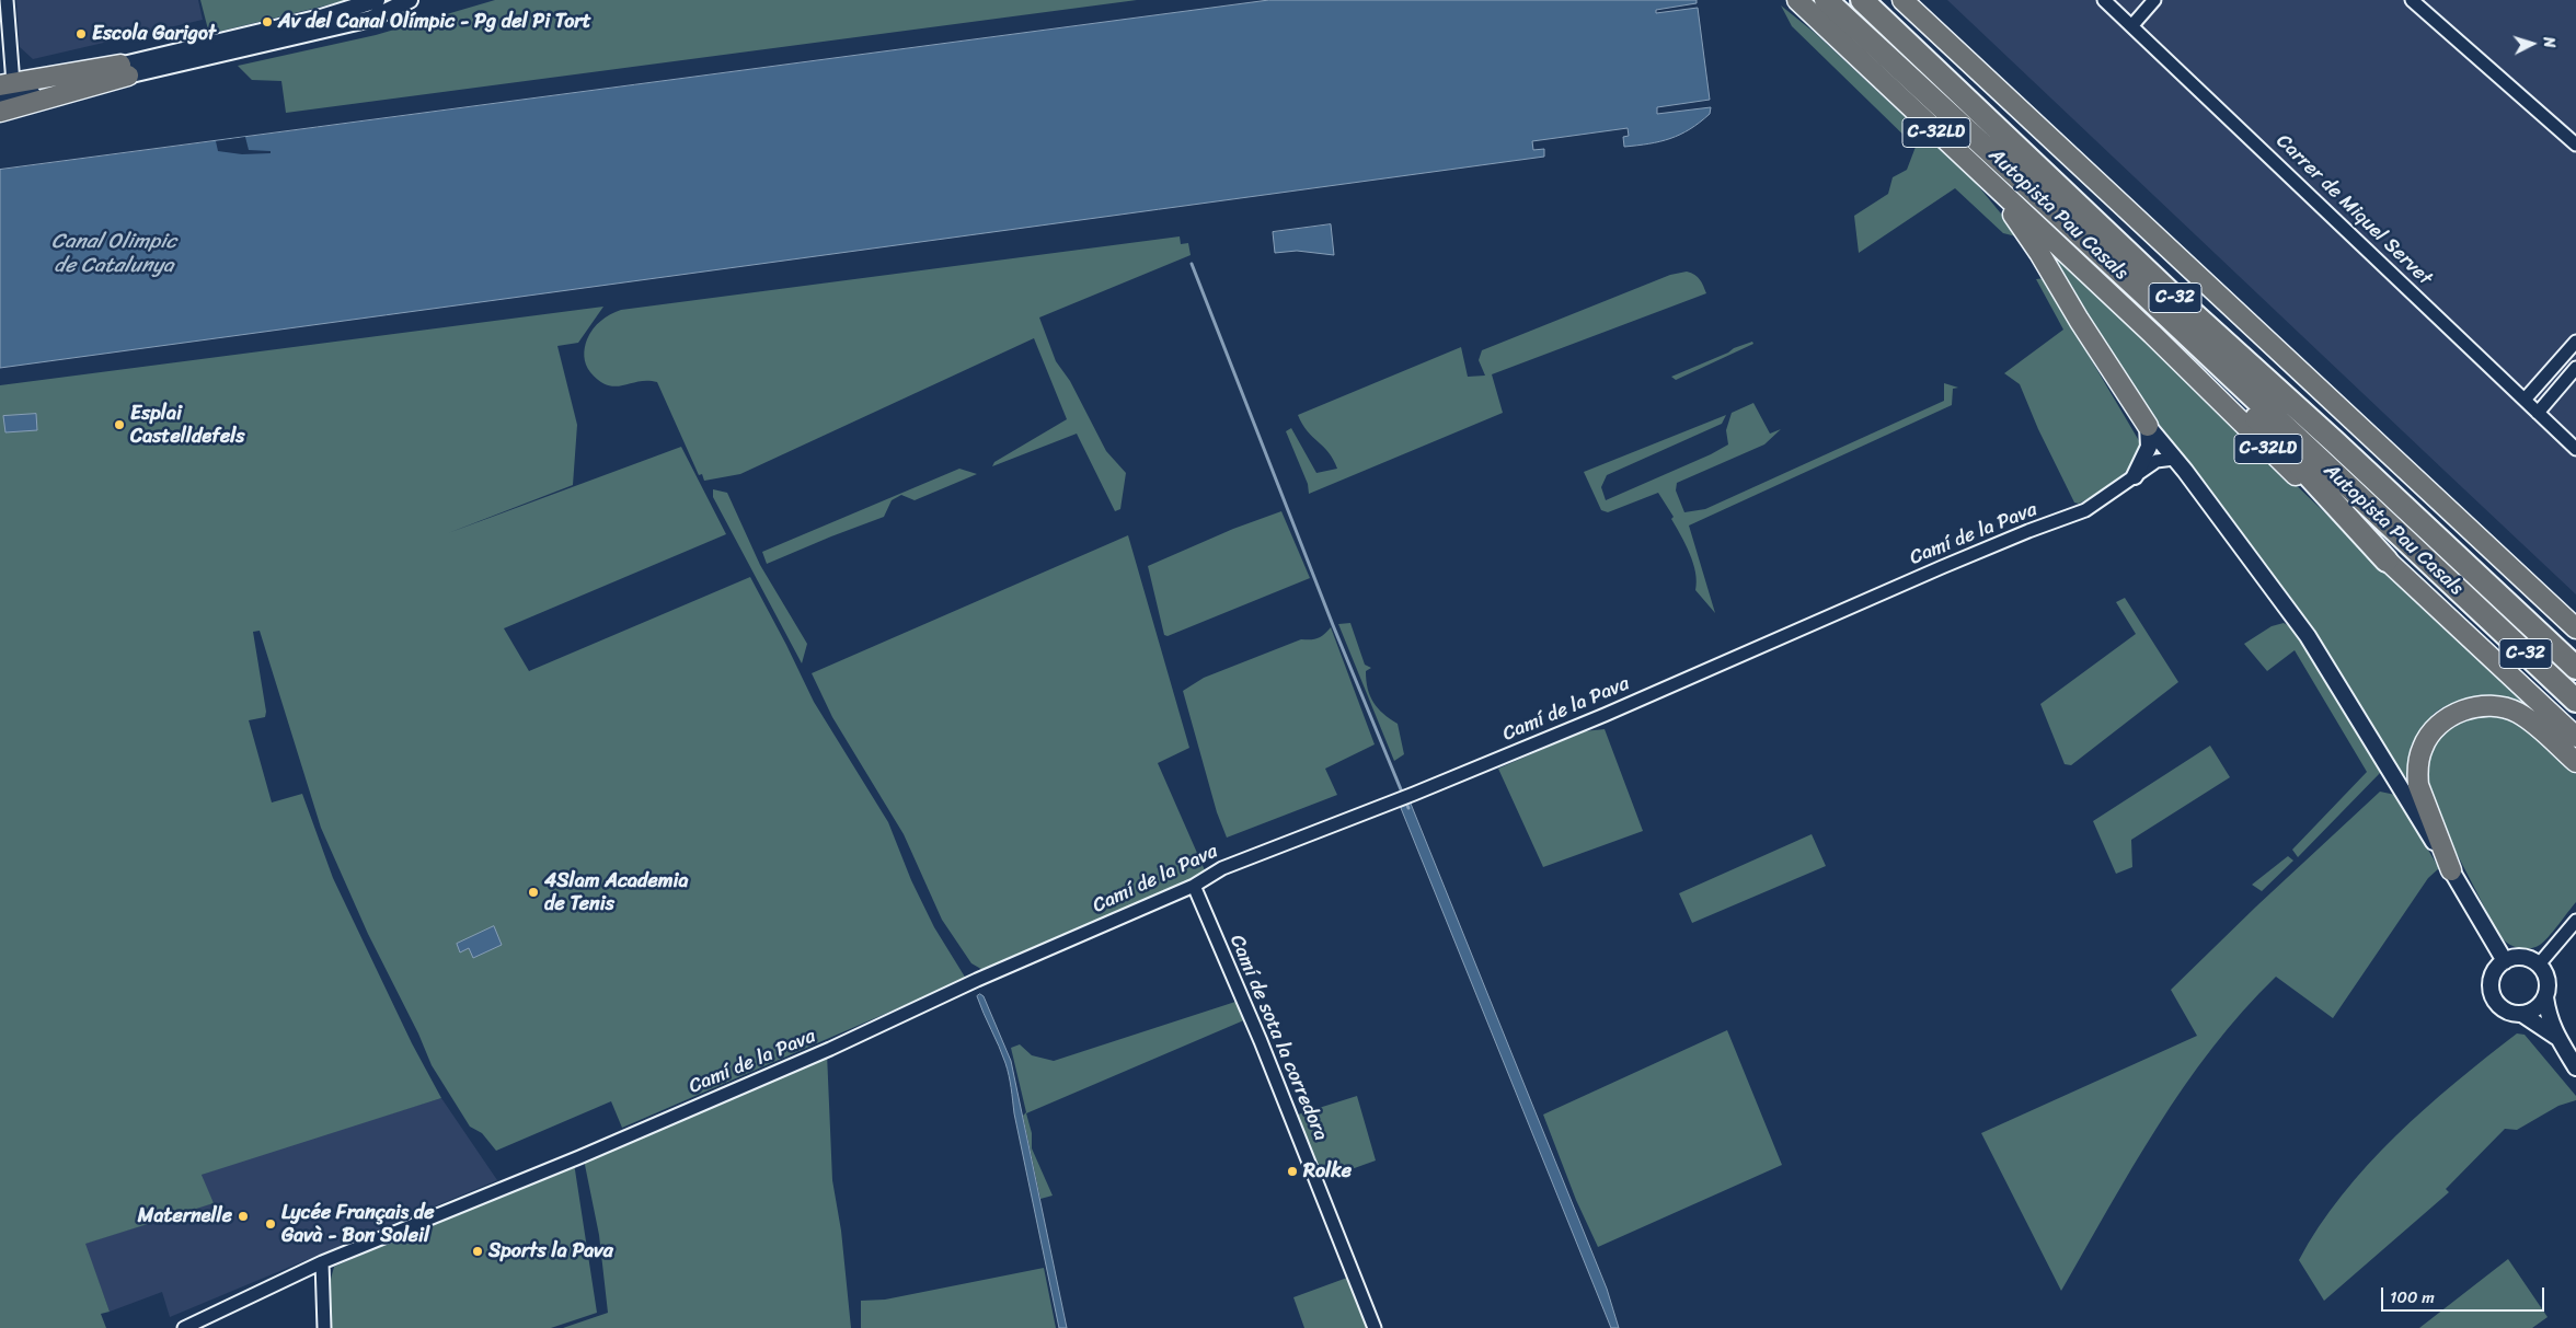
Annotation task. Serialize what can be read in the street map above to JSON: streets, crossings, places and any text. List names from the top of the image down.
{
  "streets": {
    "highway": ["C-32LD", "Autopista Pau Casals", "C-32"],
    "street": ["Carrer de Miquel Servet", "Camí de la Pava", "Camí de sota la corredora"]
  },
  "crossings": [
    ["Camí de la Pava", "Camí de sota la corredora"]
  ],
  "water": ["Canal Olimpic de Catalunya"],
  "places": [
    "Av del Canal Olímpic - Pg del Pi Tort",
    "Escola Garigot",
    "Esplai Castelldefels",
    "4Slam Academia de Tenis",
    "Rolke",
    "Maternelle",
    "Lycée Français de Gavà - Bon Soleil",
    "Sports la Pava"
  ],
  "scale_bar": "100 m",
  "north": "right"
}
